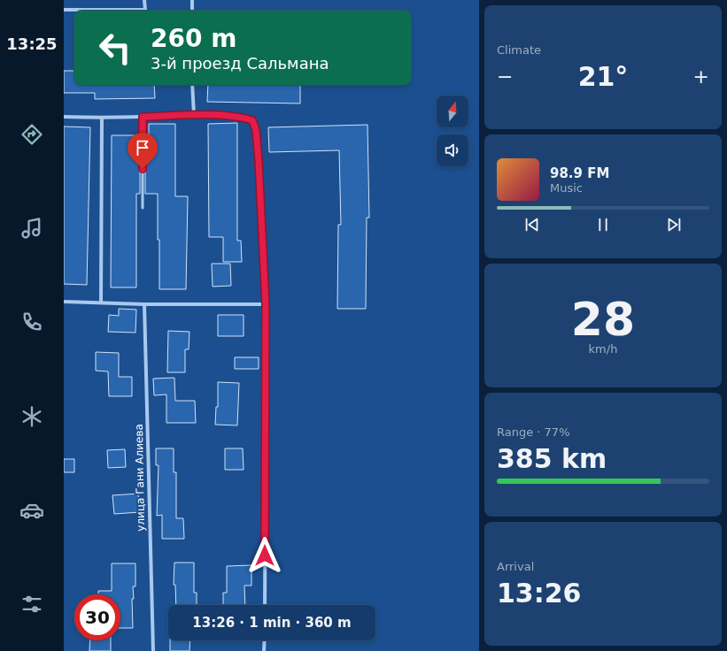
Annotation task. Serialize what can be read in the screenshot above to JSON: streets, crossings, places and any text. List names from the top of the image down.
{
  "streets": {
    "street": ["улица Гани Алиева"]
  },
  "north": "top",
  "page": {
    "tabs": "13:25",
    "tile": [
      "Climate",
      ["28", "km/h"],
      ["Range · 77%", "385 km"],
      ["Arrival", "13:26"]
    ],
    "turn": ["260 m", "3-й проезд Сальмана"],
    "heat": ["−", "21°", "+"],
    "song": ["98.9 FM", "Music"],
    "limit": "30",
    "trip": "13:26 · 1 min · 360 m"
  }
}
